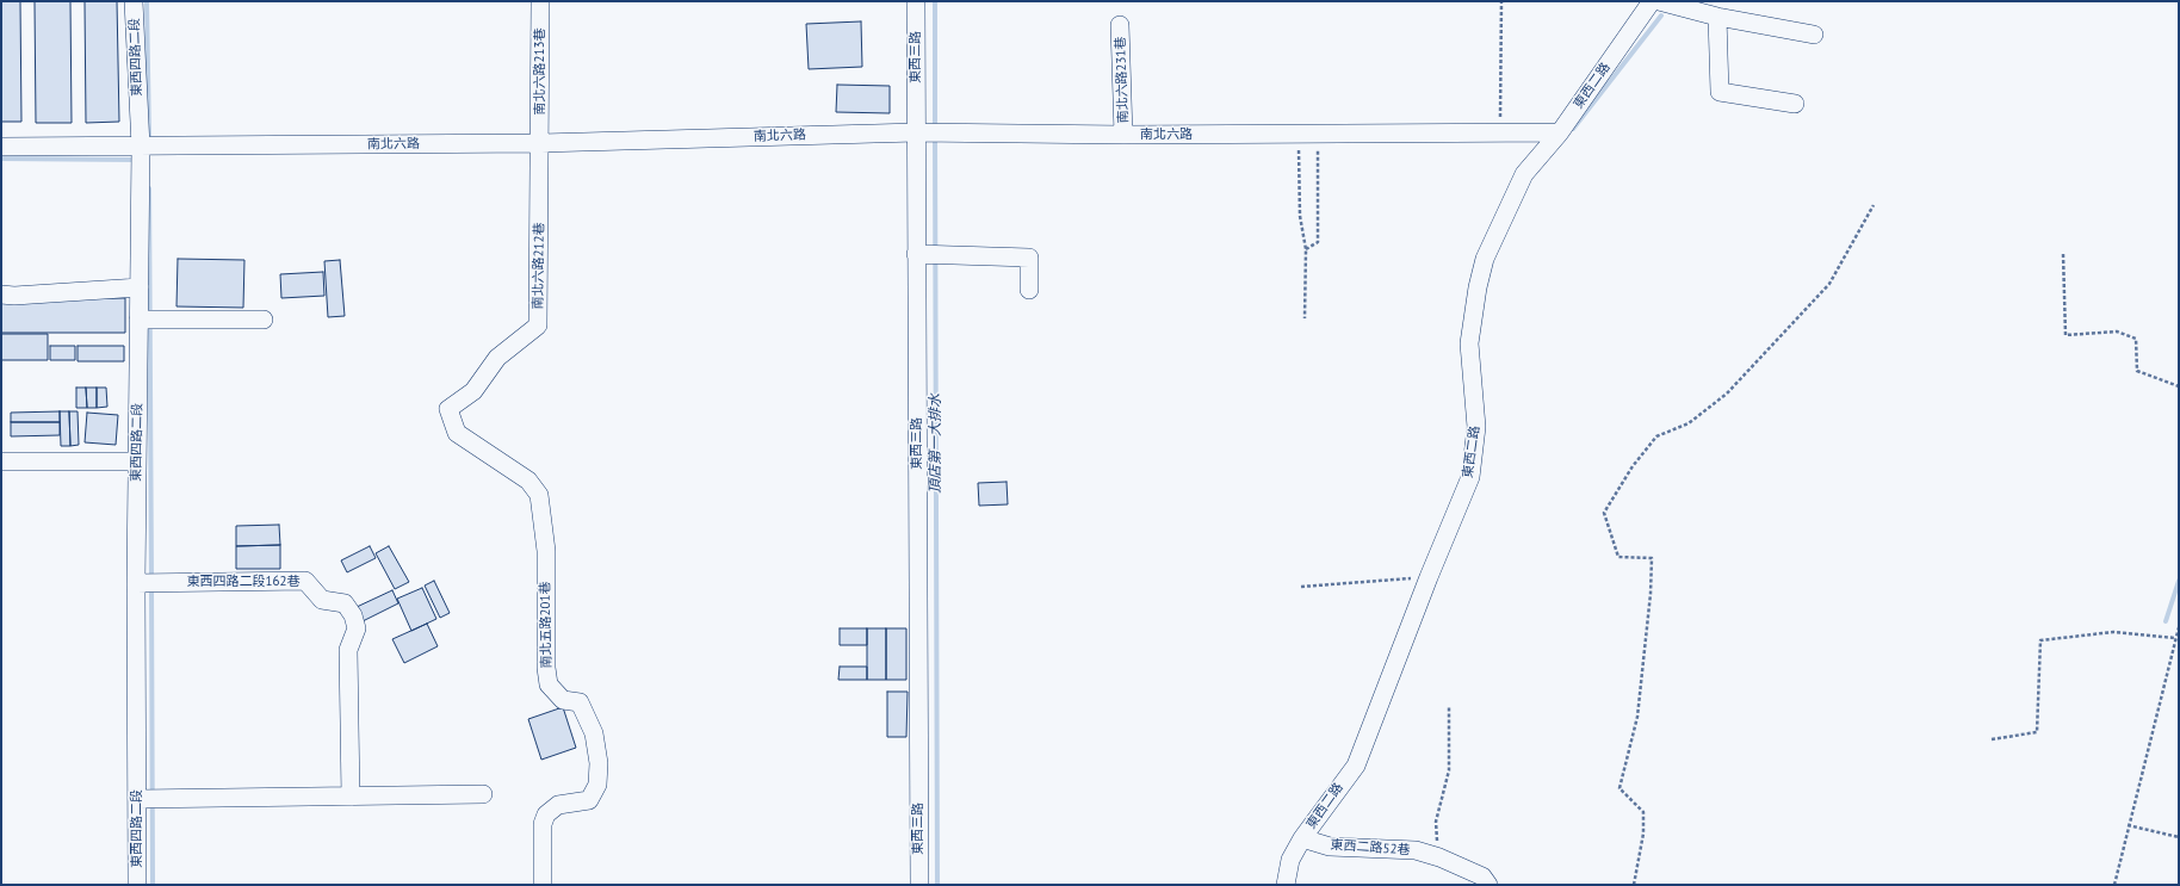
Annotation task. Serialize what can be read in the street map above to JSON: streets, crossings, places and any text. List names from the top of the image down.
{
  "streets": {
    "street": [
      "東西四路二段",
      "東西三路",
      "南北六路213巷",
      "南北六路231巷",
      "東西二路",
      "南北六路",
      "南北六路212巷",
      "東西四路二段162巷",
      "南北五路201巷",
      "東西二路52巷"
    ]
  },
  "crossings": [
    ["東西四路二段", "南北六路"],
    ["東西四路二段", "東西四路二段162巷"],
    ["東西三路", "南北六路"],
    ["南北六路213巷", "南北六路"],
    ["南北六路213巷", "南北六路212巷"],
    ["南北六路231巷", "南北六路"],
    ["東西二路", "南北六路"],
    ["東西二路", "東西二路52巷"],
    ["南北六路", "南北六路212巷"],
    ["南北六路212巷", "南北五路201巷"]
  ],
  "water": ["頂店第一大排水"]
}
